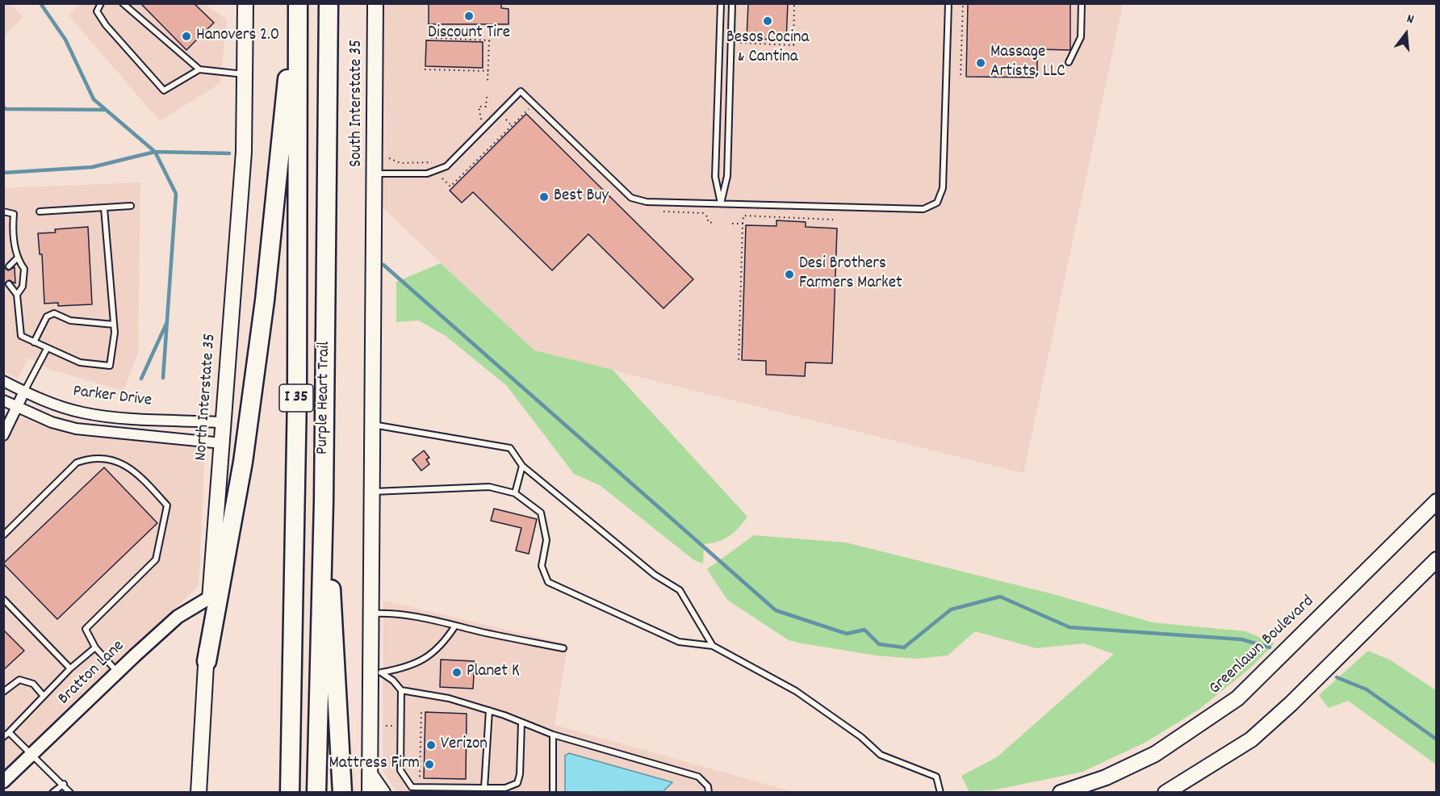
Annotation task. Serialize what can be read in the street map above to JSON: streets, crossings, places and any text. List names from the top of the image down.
{
  "streets": {
    "highway": ["I 35", "Purple Heart Trail"],
    "main road": ["South Interstate 35", "North Interstate 35", "Greenlawn Boulevard"],
    "street": ["Parker Drive", "Bratton Lane"]
  },
  "crossings": [
    ["Parker Drive", "North Interstate 35"],
    ["North Interstate 35", "Bratton Lane"]
  ],
  "places": [
    "Discount Tire",
    "Besos Cocina & Cantina",
    "Hanovers 2.0",
    "Massage Artists, LLC",
    "Best Buy",
    "Desi Brothers Farmers Market",
    "Planet K",
    "Verizon",
    "Mattress Firm"
  ],
  "north": "top"
}
